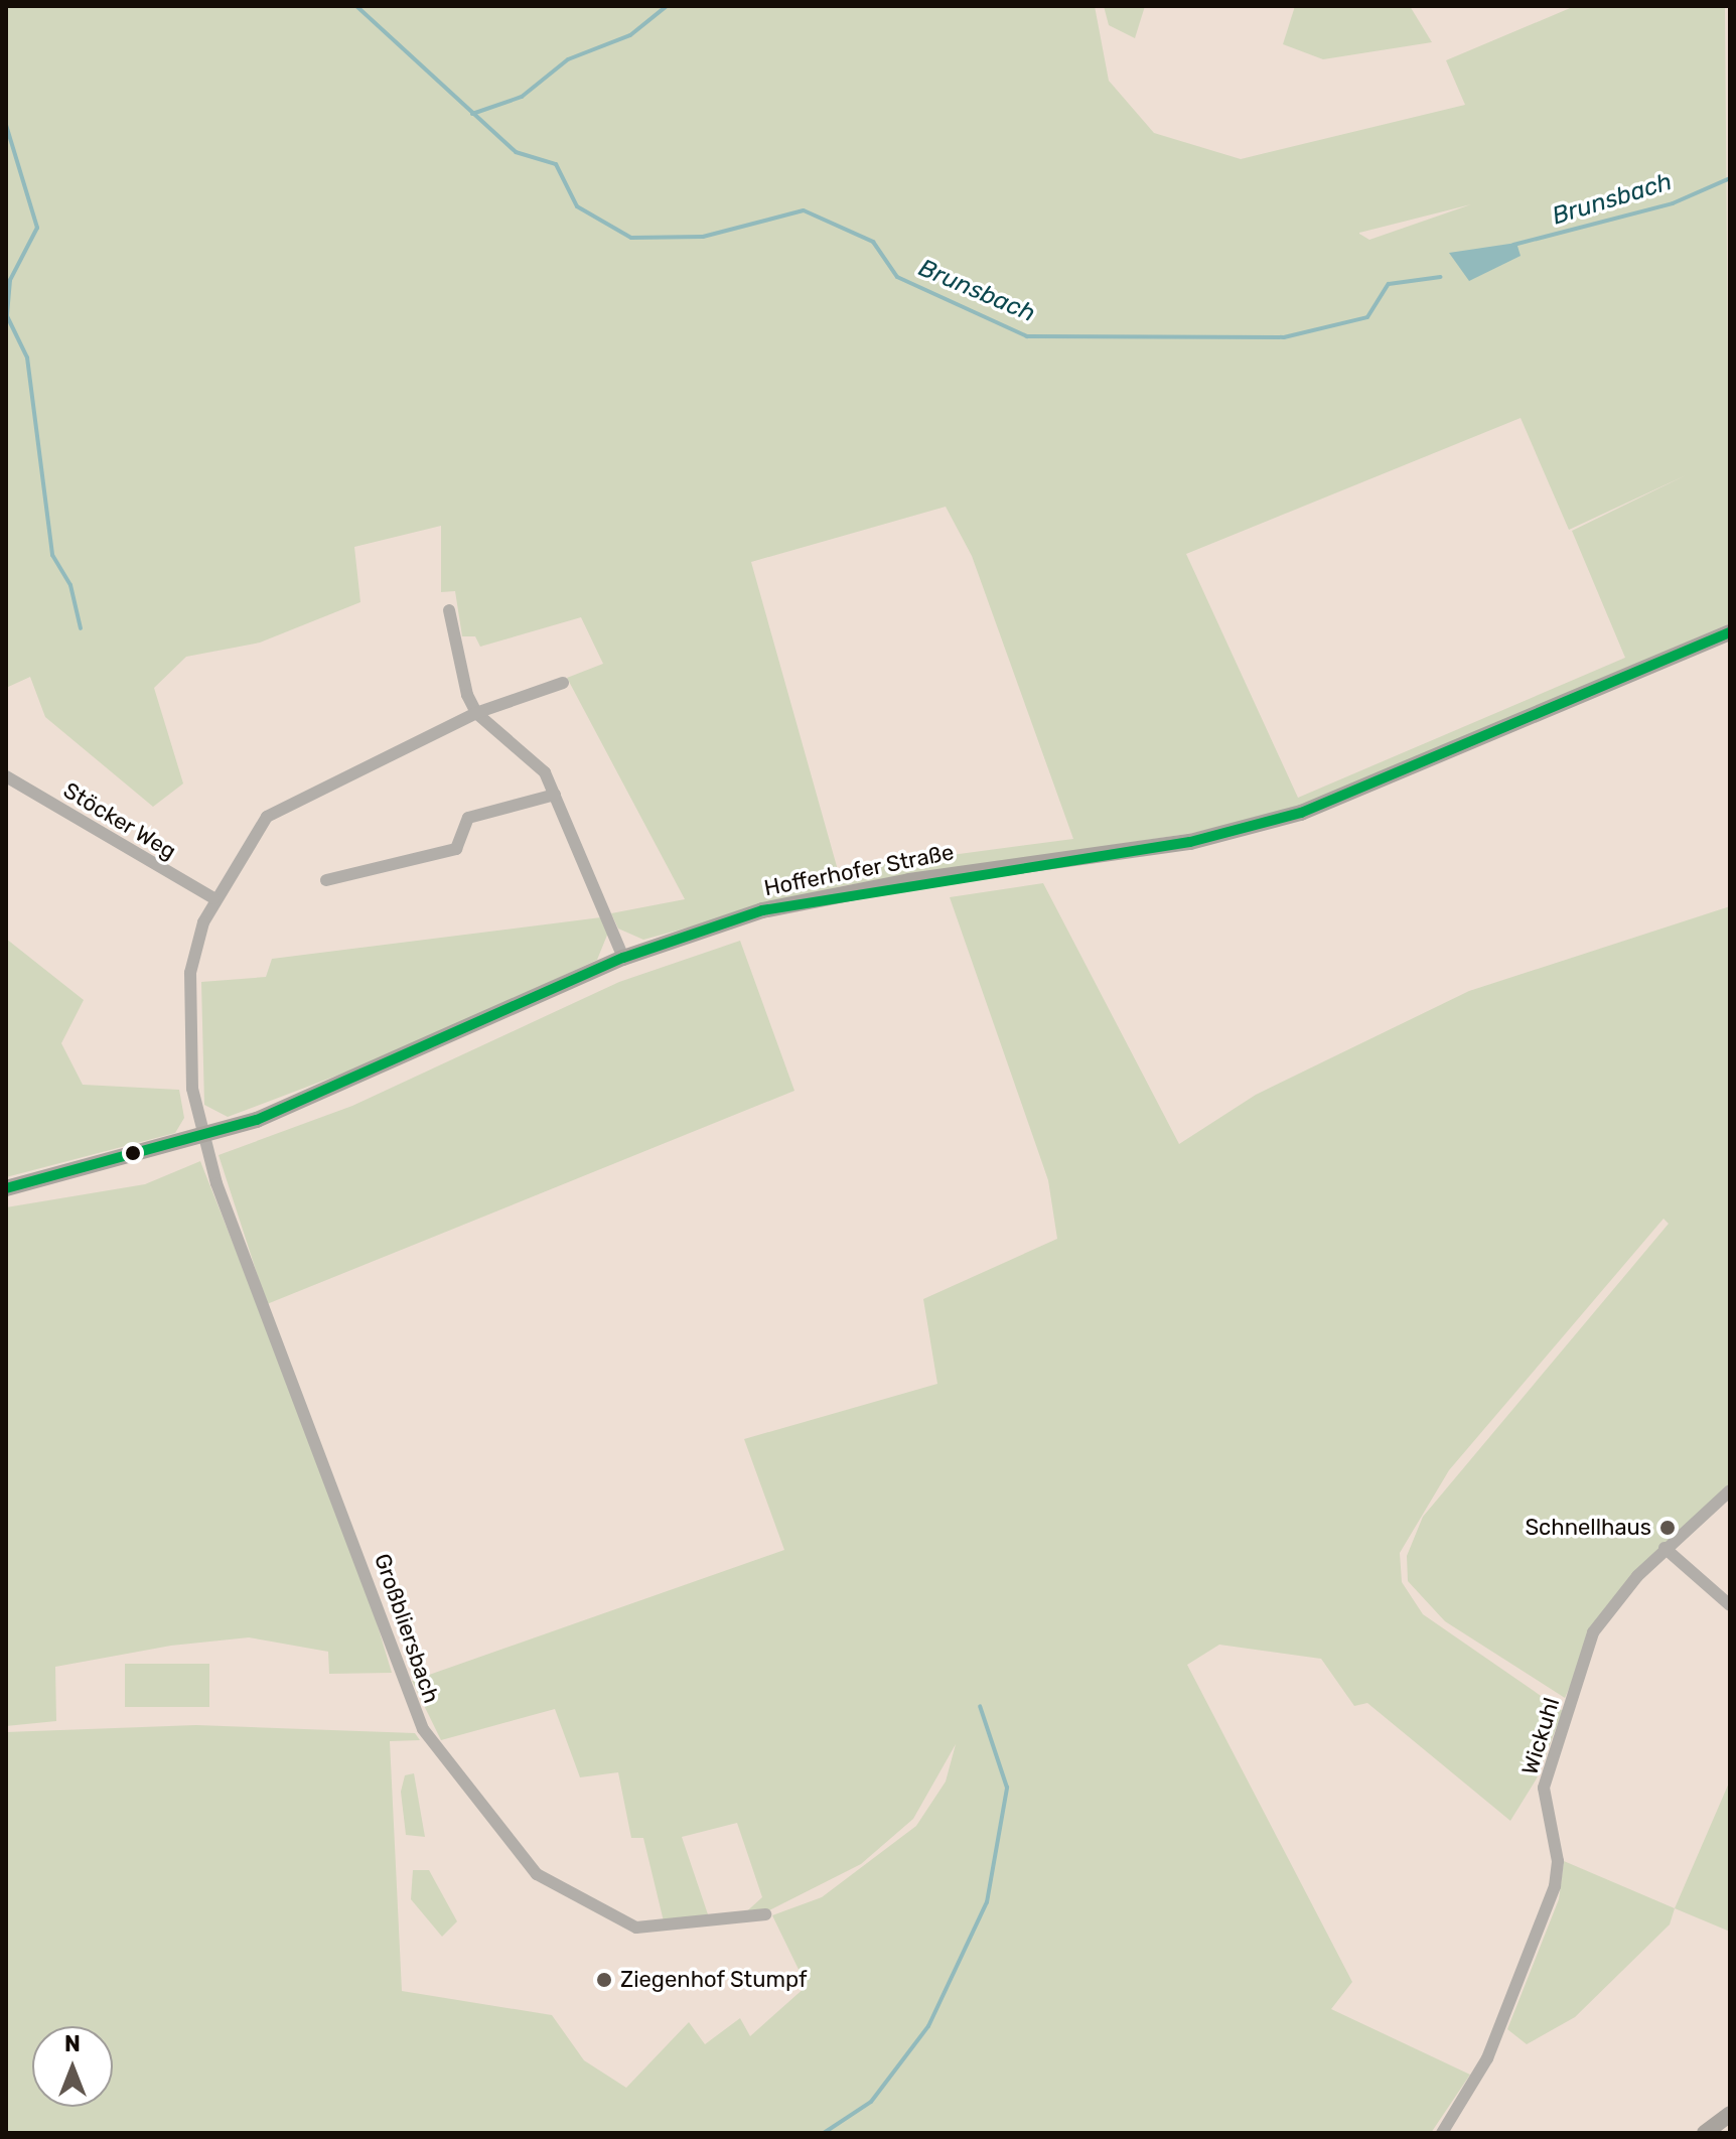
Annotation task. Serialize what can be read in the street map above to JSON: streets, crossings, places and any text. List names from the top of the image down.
{
  "streets": {
    "street": [
      "Stöcker Weg",
      "Hofferhofer Straße",
      "Großbliersbach",
      "Wickuhl"
    ]
  },
  "crossings": [
    ["Stöcker Weg", "Großbliersbach"],
    ["Hofferhofer Straße", "Großbliersbach"]
  ],
  "water": ["Brunsbach"],
  "places": ["Schnellhaus", "Ziegenhof Stumpf"],
  "north": "top"
}
